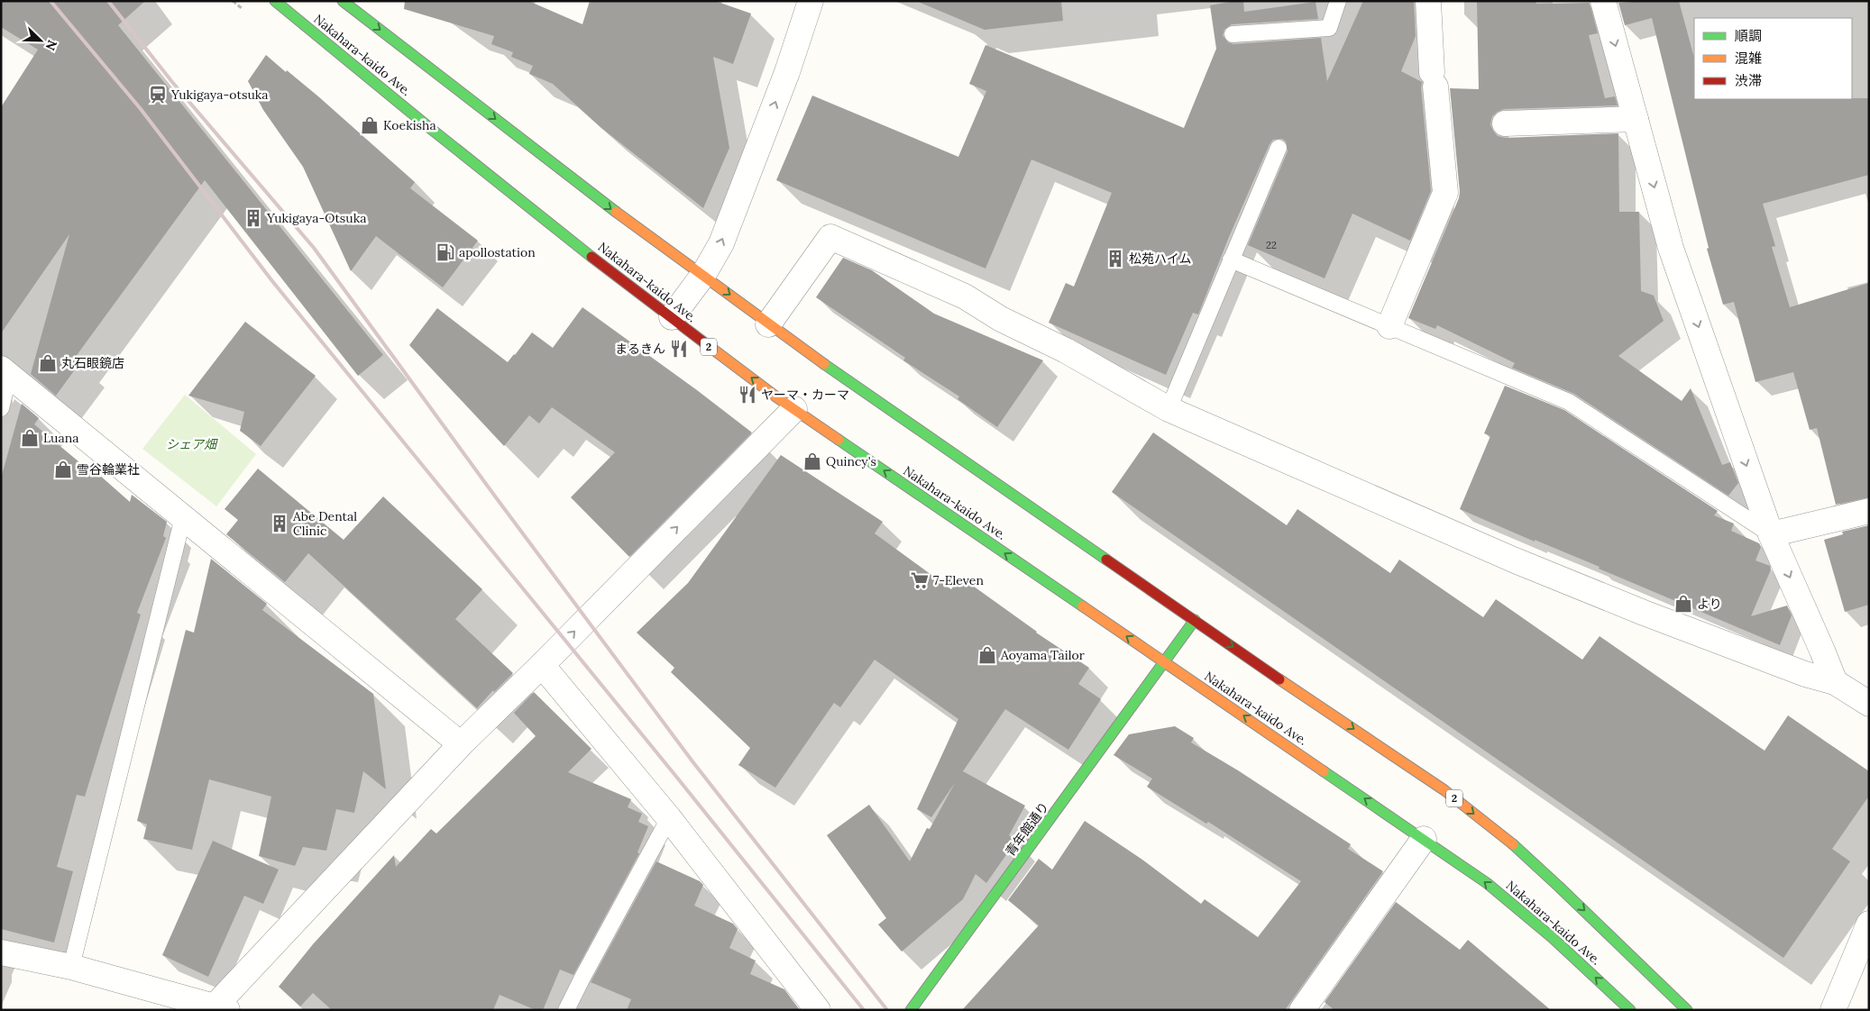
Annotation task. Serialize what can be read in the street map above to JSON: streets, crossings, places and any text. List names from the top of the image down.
{
  "streets": {
    "main road": ["Nakahara-kaido Ave.", "2", "青年館通り"]
  },
  "crossings": [
    ["Nakahara-kaido Ave.", "青年館通り"],
    ["2", "青年館通り"]
  ],
  "parks": ["シェア畑"],
  "places": {
    "station": ["Yukigaya-otsuka"],
    "shop": [
      "Koekisha",
      "丸石眼鏡店",
      "Luana",
      "Quincy's",
      "雪谷輪業社",
      "より",
      "Aoyama Tailor"
    ],
    "building": ["Yukigaya-Otsuka", "松苑ハイム", "Abe Dental Clinic"],
    "fuel station": ["apollostation"],
    "restaurant": ["まるきん", "ヤーマ・カーマ"],
    "supermarket": ["7-Eleven"]
  },
  "house_numbers": ["22"],
  "legend": ["順調", "混雑", "渋滞"],
  "north": "bottom right"
}
